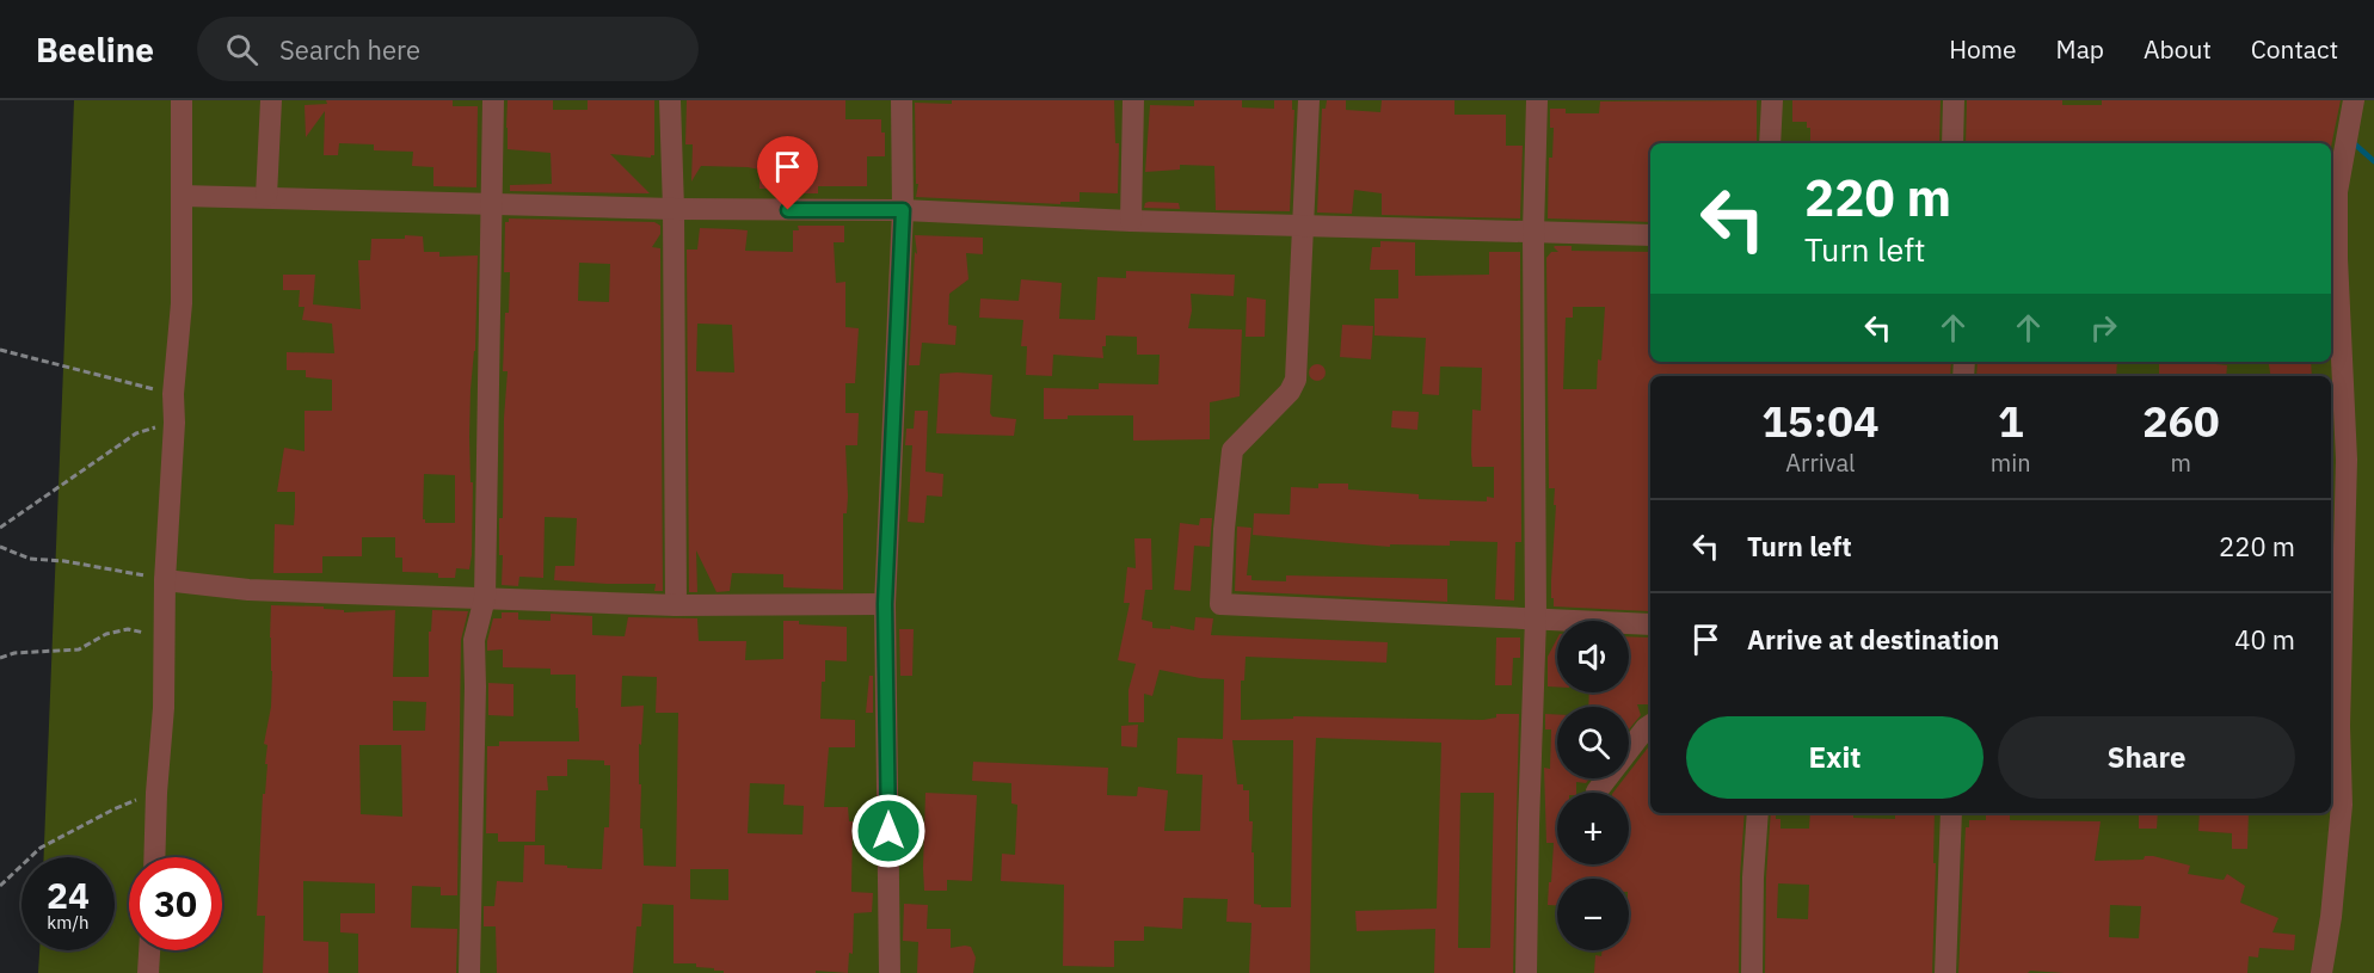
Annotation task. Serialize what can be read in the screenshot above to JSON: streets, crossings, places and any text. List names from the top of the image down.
{
  "page": {
    "header": "Beeline",
    "search": "Search here",
    "nav": [
      "Home",
      "Map",
      "About",
      "Contact"
    ],
    "turn": ["220 m", "Turn left"],
    "eta": [
      "15:04",
      "Arrival",
      "1",
      "min",
      "260",
      "m"
    ],
    "list": [
      {
        "name": "Turn left",
        "value": "220 m"
      },
      {
        "name": "Arrive at destination",
        "value": "40 m"
      }
    ],
    "map_buttons": ["+", "−"],
    "buttons": ["Exit", "Share"],
    "speed": "24 km/h",
    "limit": "30"
  }
}
